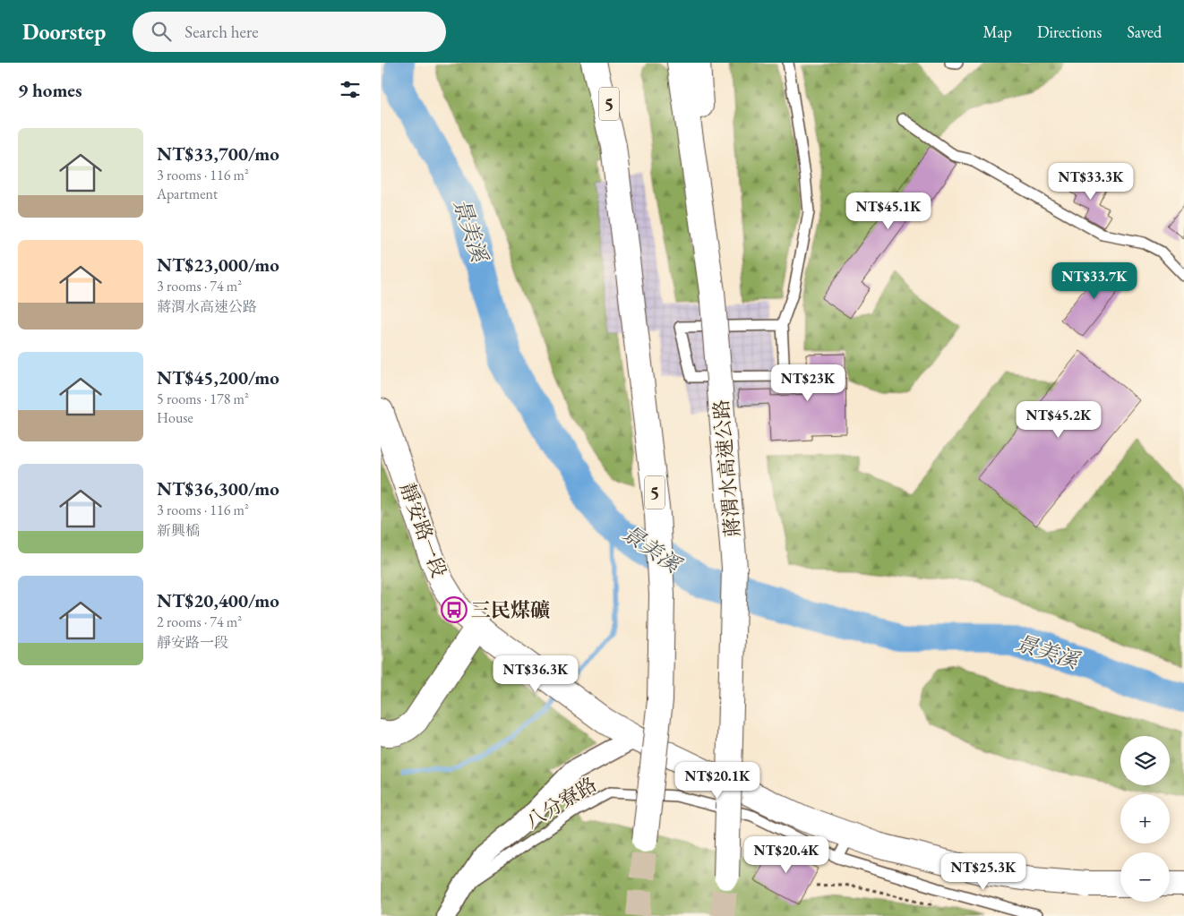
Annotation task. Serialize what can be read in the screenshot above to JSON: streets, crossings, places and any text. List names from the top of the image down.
{
  "streets": {
    "main road": ["5", "蔣渭水高速公路", "靜安路一段"],
    "lane": ["八分寮路"]
  },
  "water": ["景美溪"],
  "places": {
    "bus stop": ["三民煤礦"]
  },
  "page": {
    "header": "Doorstep",
    "search": "Search here",
    "nav": ["Map", "Directions", "Saved"],
    "heading": "9 homes",
    "list": [
      {
        "name": "NT$33,700/mo",
        "note": "3 rooms · 116 m² · Apartment"
      },
      {
        "name": "NT$23,000/mo",
        "note": "3 rooms · 74 m² · 蔣渭水高速公路"
      },
      {
        "name": "NT$45,200/mo",
        "note": "5 rooms · 178 m² · House"
      },
      {
        "name": "NT$36,300/mo",
        "note": "3 rooms · 116 m² · 新興橋"
      },
      {
        "name": "NT$20,400/mo",
        "note": "2 rooms · 74 m² · 靜安路一段"
      }
    ],
    "price": [
      "NT$33.3K",
      "NT$45.1K",
      "NT$33.7K",
      "NT$23K",
      "NT$45.2K",
      "NT$36.3K",
      "NT$20.1K",
      "NT$20.4K",
      "NT$25.3K"
    ],
    "map_buttons": ["+", "−"]
  }
}
